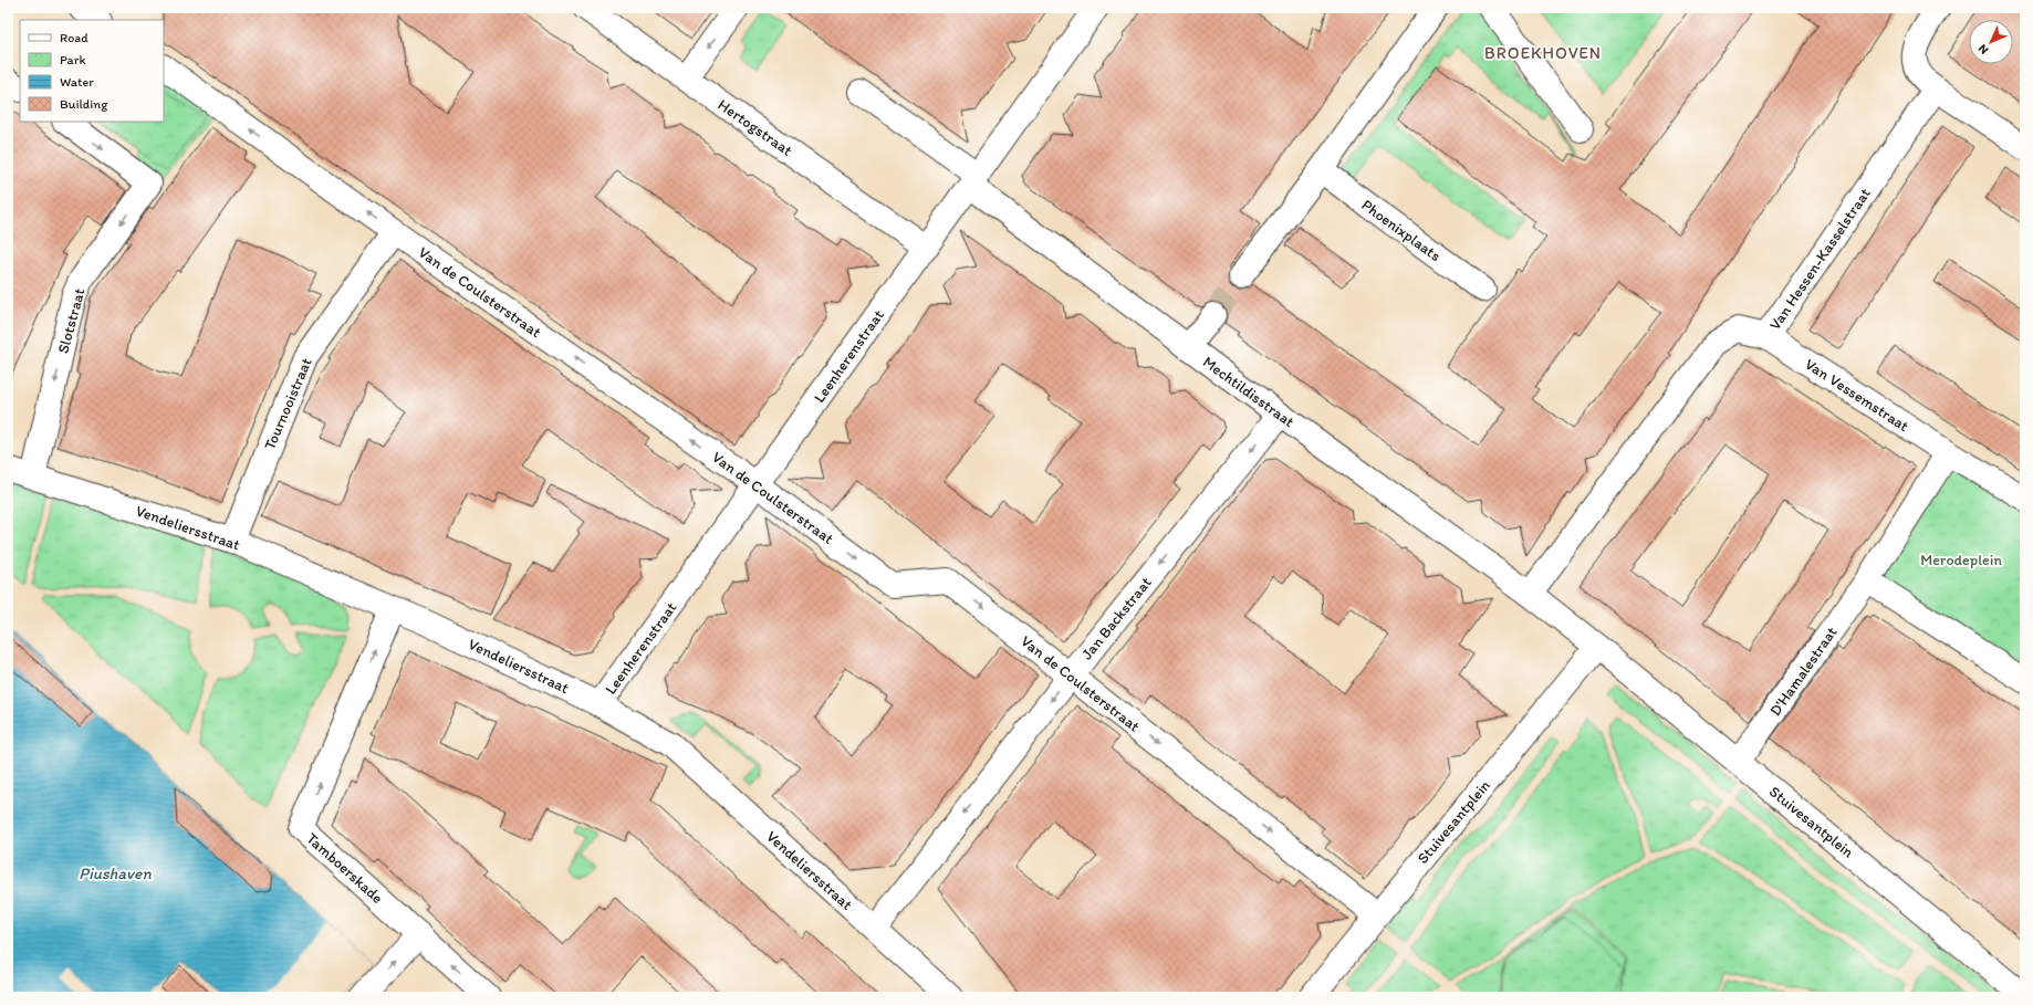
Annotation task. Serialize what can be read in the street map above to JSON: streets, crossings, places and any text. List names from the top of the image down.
{
  "streets": {
    "street": [
      "Hertogstraat",
      "Phoenixplaats",
      "Van Hessen-Kasselstraat",
      "Van de Coulsterstraat",
      "Slotstraat",
      "Leenherenstraat",
      "Mechtildisstraat",
      "Van Vessemstraat",
      "Tournooistraat",
      "Vendeliersstraat",
      "Jan Backstraat",
      "D'Hamalestraat",
      "Stuivesantplein",
      "Tamboerskade"
    ]
  },
  "crossings": [
    ["Hertogstraat", "Leenherenstraat"],
    ["Van Hessen-Kasselstraat", "Mechtildisstraat"],
    ["Van Hessen-Kasselstraat", "Van Vessemstraat"],
    ["Van Hessen-Kasselstraat", "Stuivesantplein"],
    ["Van de Coulsterstraat", "Leenherenstraat"],
    ["Van de Coulsterstraat", "Tournooistraat"],
    ["Van de Coulsterstraat", "Jan Backstraat"],
    ["Van de Coulsterstraat", "Stuivesantplein"],
    ["Slotstraat", "Vendeliersstraat"],
    ["Leenherenstraat", "Mechtildisstraat"],
    ["Leenherenstraat", "Vendeliersstraat"],
    ["Mechtildisstraat", "Jan Backstraat"],
    ["Mechtildisstraat", "Stuivesantplein"],
    ["Tournooistraat", "Vendeliersstraat"],
    ["Vendeliersstraat", "Jan Backstraat"],
    ["Vendeliersstraat", "Tamboerskade"],
    ["D'Hamalestraat", "Stuivesantplein"]
  ],
  "one_way": ["Slotstraat", "Jan Backstraat", "Tamboerskade"],
  "districts": ["BROEKHOVEN"],
  "water": ["Piushaven"],
  "parks": ["Merodeplein"],
  "legend": [
    "Road",
    "Park",
    "Water",
    "Building"
  ],
  "north": "bottom left"
}
